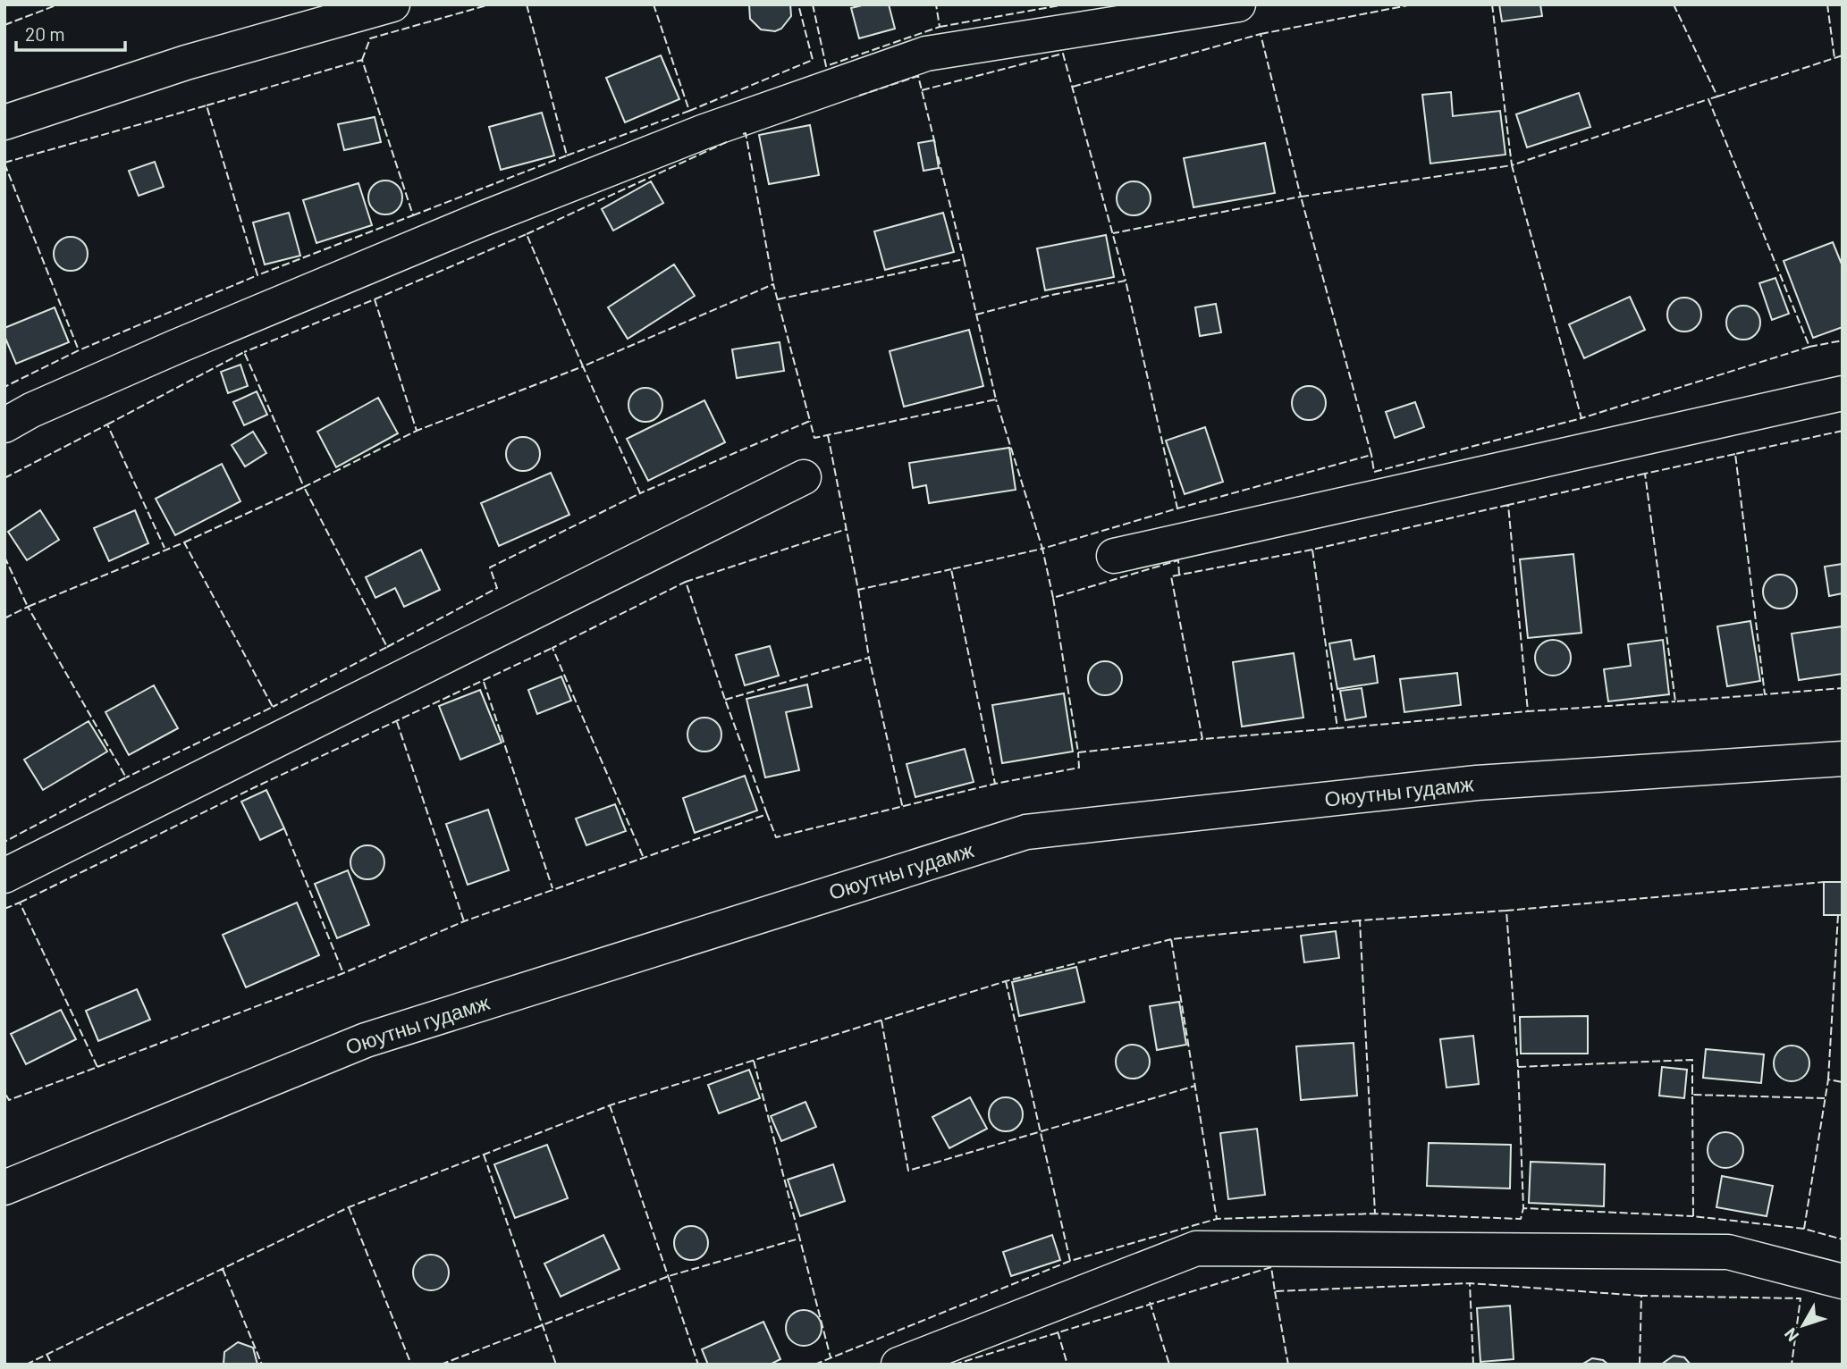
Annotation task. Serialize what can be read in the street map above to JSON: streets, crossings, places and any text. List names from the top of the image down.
{
  "streets": {
    "street": ["Оюутны гудамж"]
  },
  "scale_bar": "20 m",
  "north": "bottom left"
}
